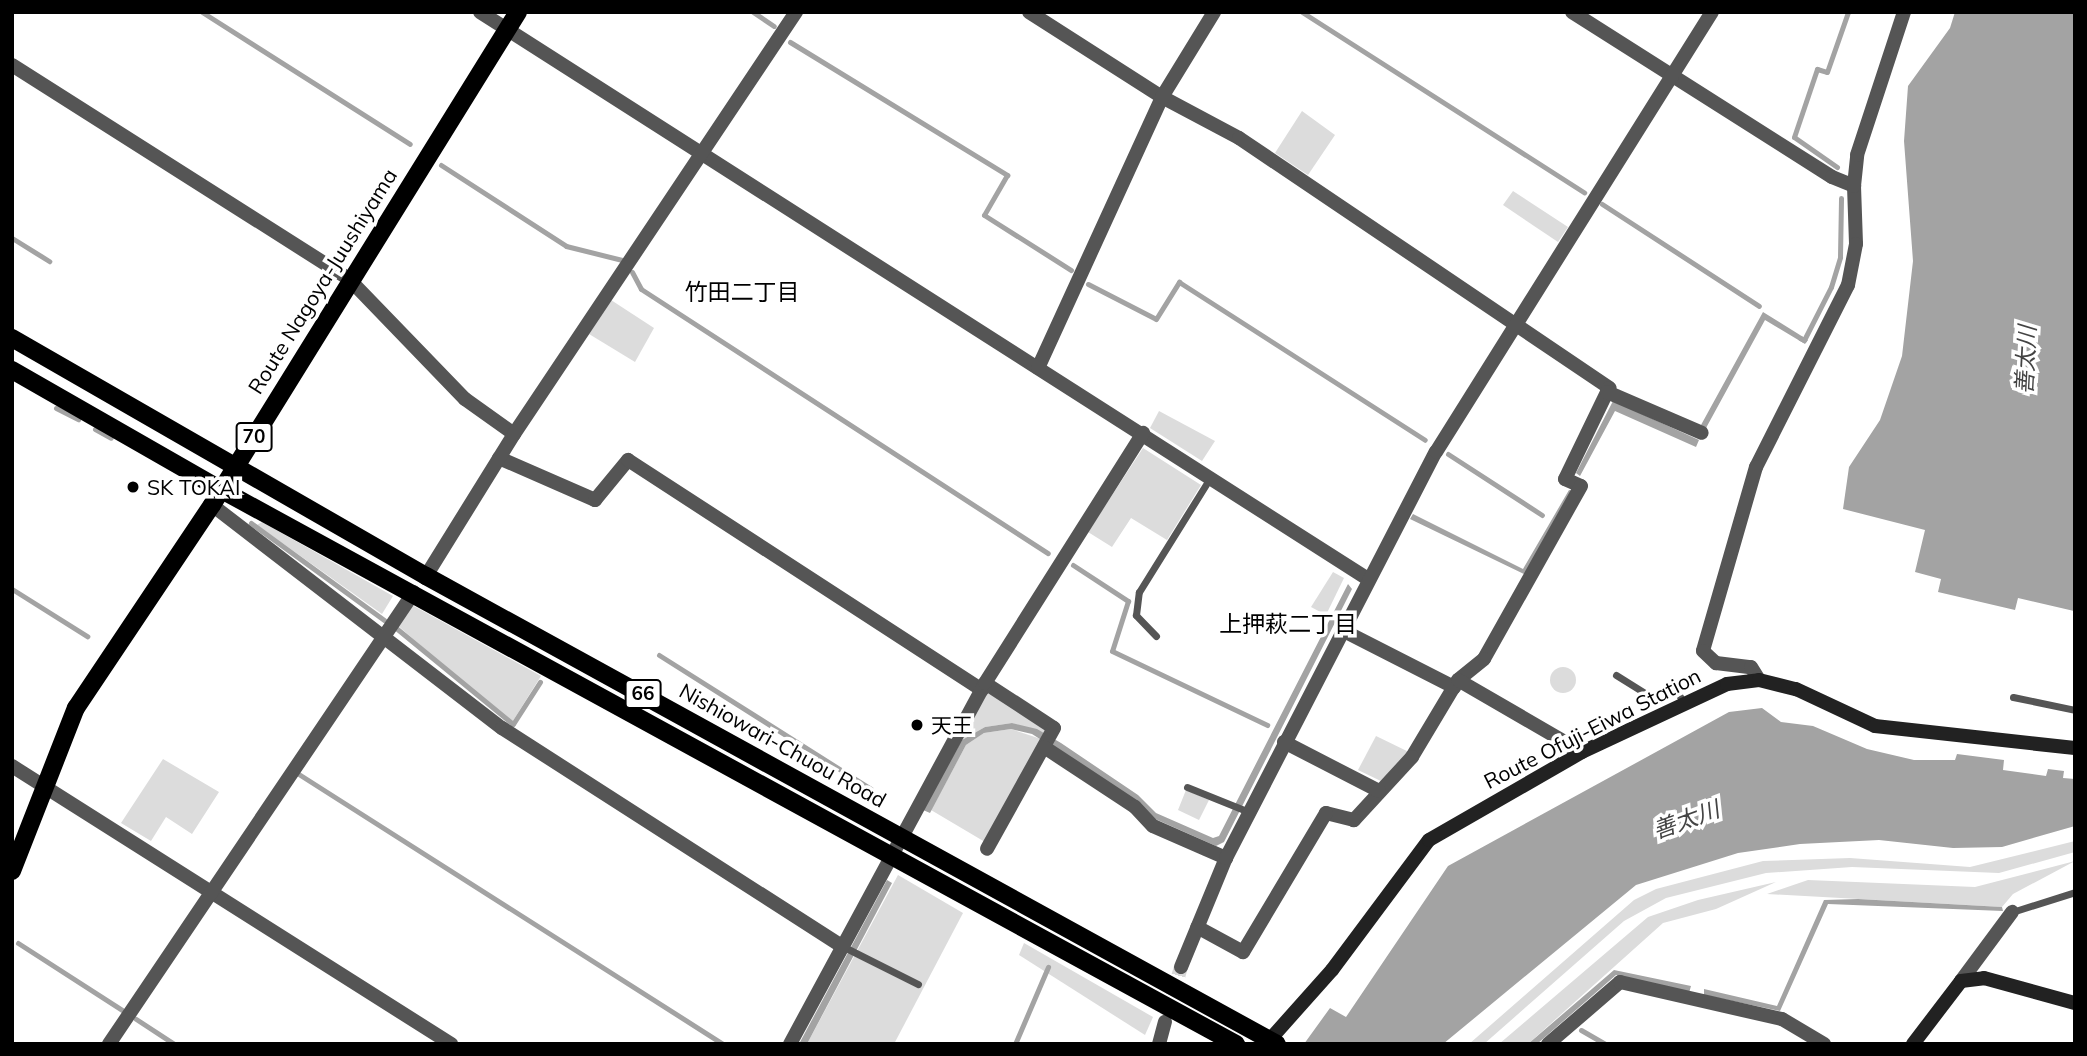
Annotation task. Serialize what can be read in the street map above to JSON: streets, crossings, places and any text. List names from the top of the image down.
{
  "streets": {
    "main road": [
      "Route Nagoya-Juushiyama",
      "70",
      "66",
      "Route Ofuji-Eiwa Station",
      "Nishiowari-Chuou Road"
    ]
  },
  "crossings": [
    ["Route Nagoya-Juushiyama", "Nishiowari-Chuou Road"],
    ["Route Ofuji-Eiwa Station", "Nishiowari-Chuou Road"]
  ],
  "districts": ["竹田二丁目", "上押萩二丁目"],
  "water": ["善太川"],
  "places": ["SK TOKAI", "天王"]
}
